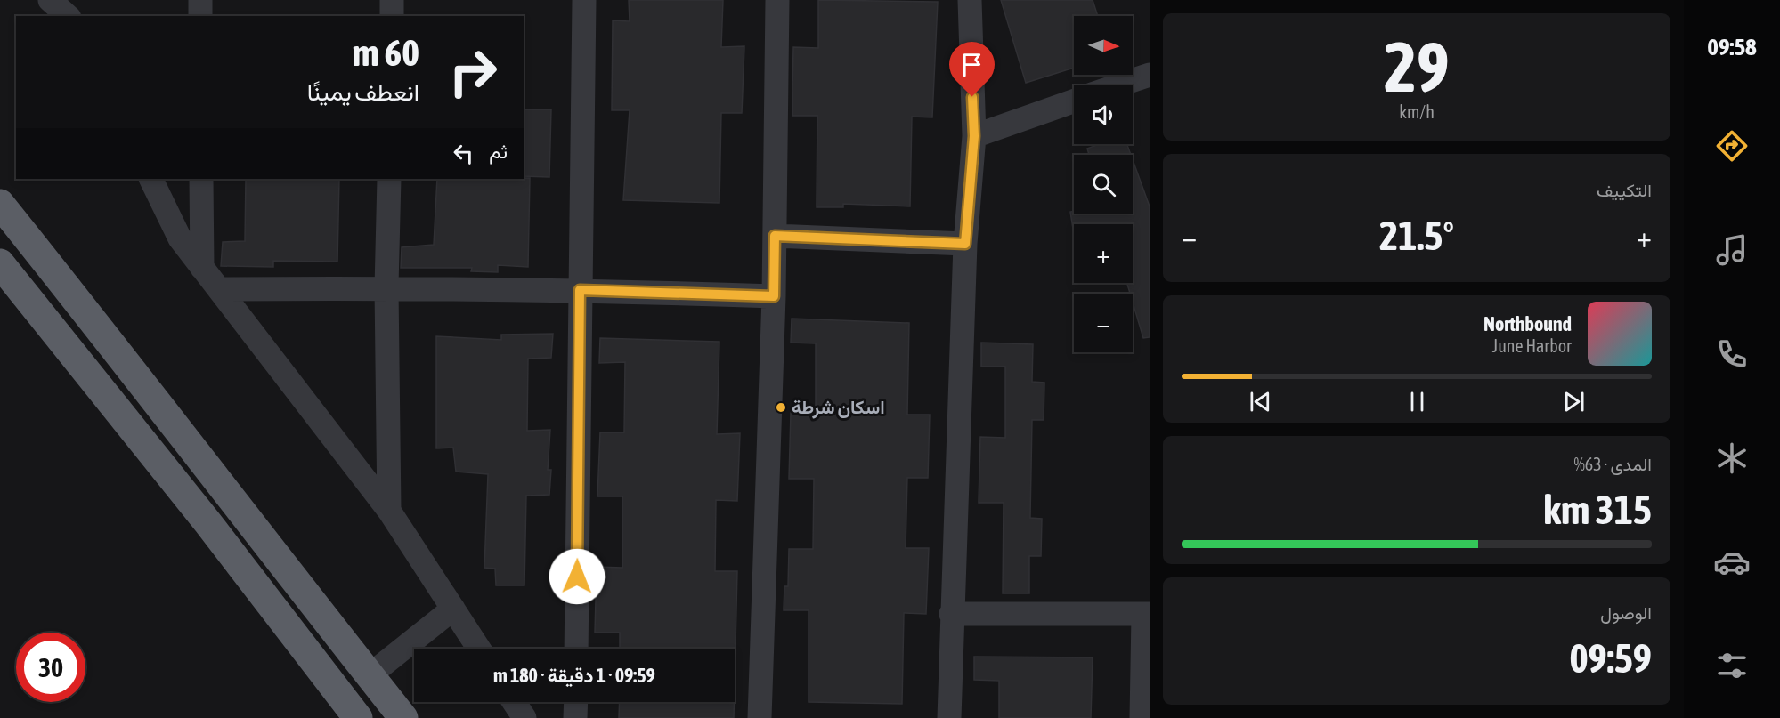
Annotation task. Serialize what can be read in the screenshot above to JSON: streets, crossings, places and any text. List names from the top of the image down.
{
  "places": ["اسكان شرطة"],
  "north": "right",
  "page": {
    "tabs": "09:58",
    "tile": [
      ["29", "km/h"],
      "التكييف",
      ["المدى · 63%", "315 km"],
      ["الوصول", "09:59"]
    ],
    "map_buttons": ["+", "−"],
    "turn": ["60 m", "انعطف يمينًا"],
    "then": "ثم",
    "heat": ["−", "21.5°", "+"],
    "song": ["Northbound", "June Harbor"],
    "limit": "30",
    "trip": "09:59 · 1 دقيقة · 180 m"
  }
}
